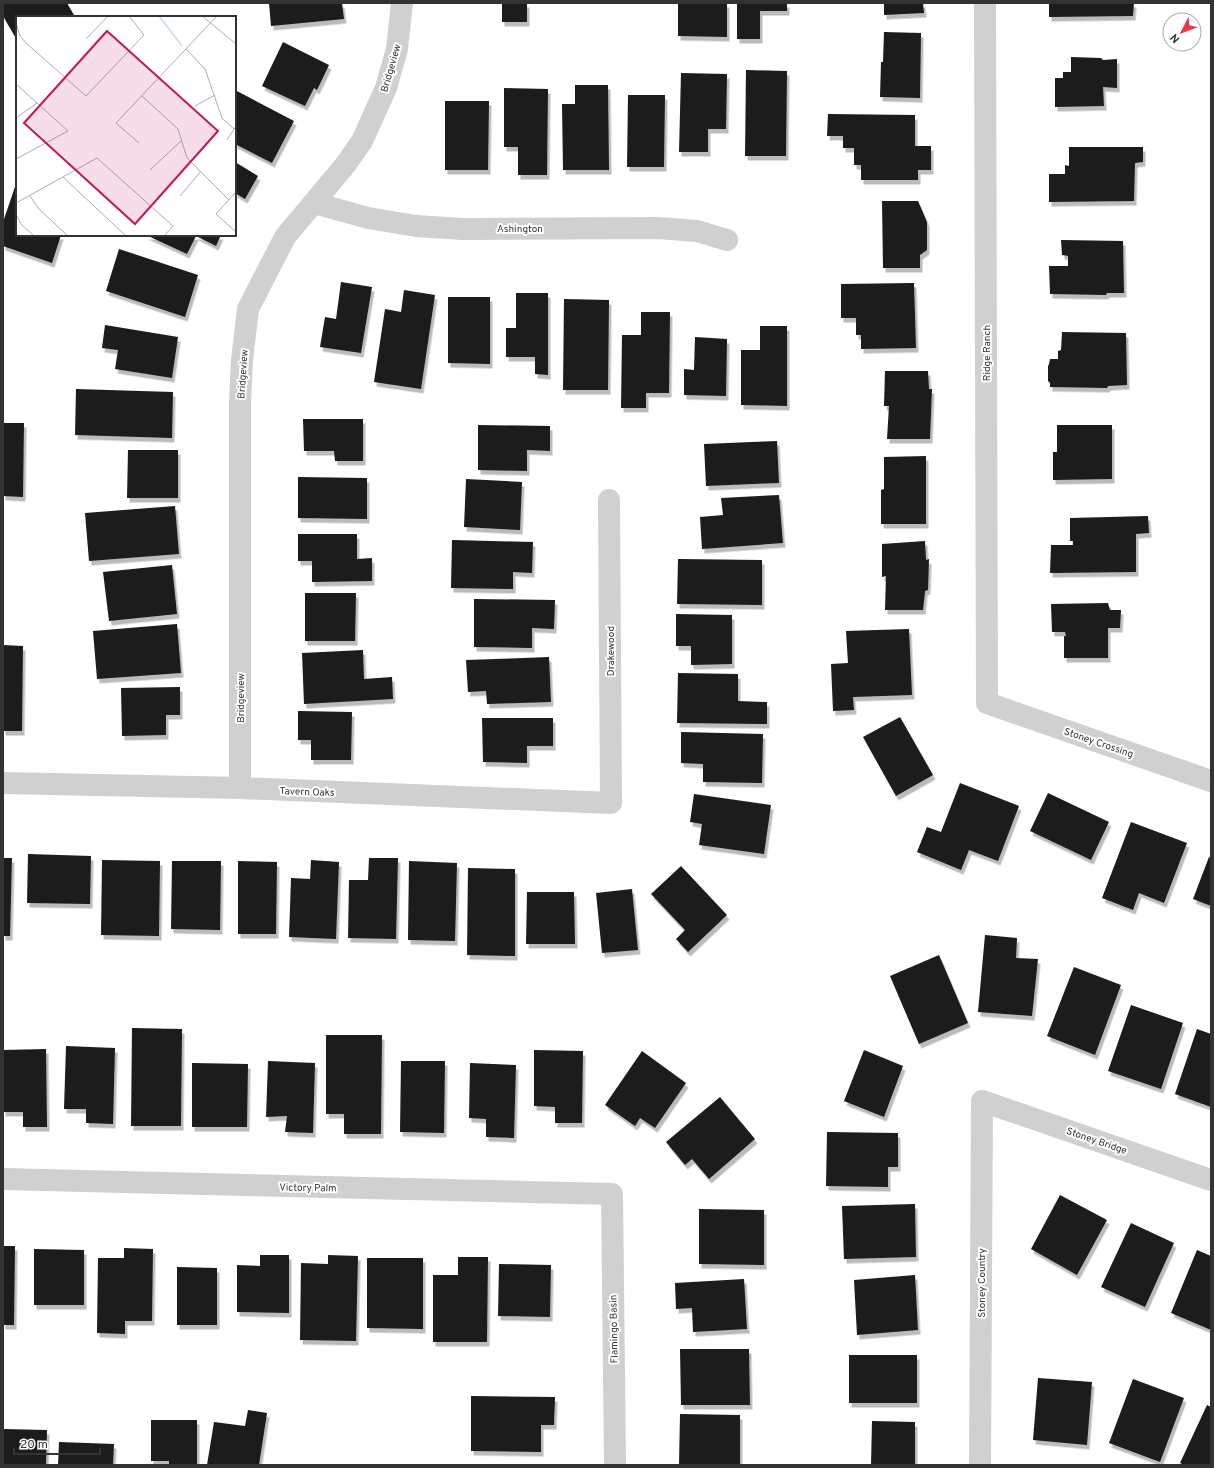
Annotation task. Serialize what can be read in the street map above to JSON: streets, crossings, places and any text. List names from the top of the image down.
{
  "streets": {
    "street": [
      "Bridgeview",
      "Ashington",
      "Ridge Ranch",
      "Drakewood",
      "Stoney Crossing",
      "Tavern Oaks",
      "Stoney Bridge",
      "Victory Palm",
      "Stoney Country",
      "Flamingo Basin"
    ]
  },
  "crossings": [
    ["Bridgeview", "Ashington"],
    ["Bridgeview", "Tavern Oaks"],
    ["Ridge Ranch", "Stoney Crossing"],
    ["Drakewood", "Tavern Oaks"],
    ["Stoney Bridge", "Stoney Country"],
    ["Victory Palm", "Flamingo Basin"]
  ],
  "scale_bar": "20 m",
  "north": "bottom left"
}
